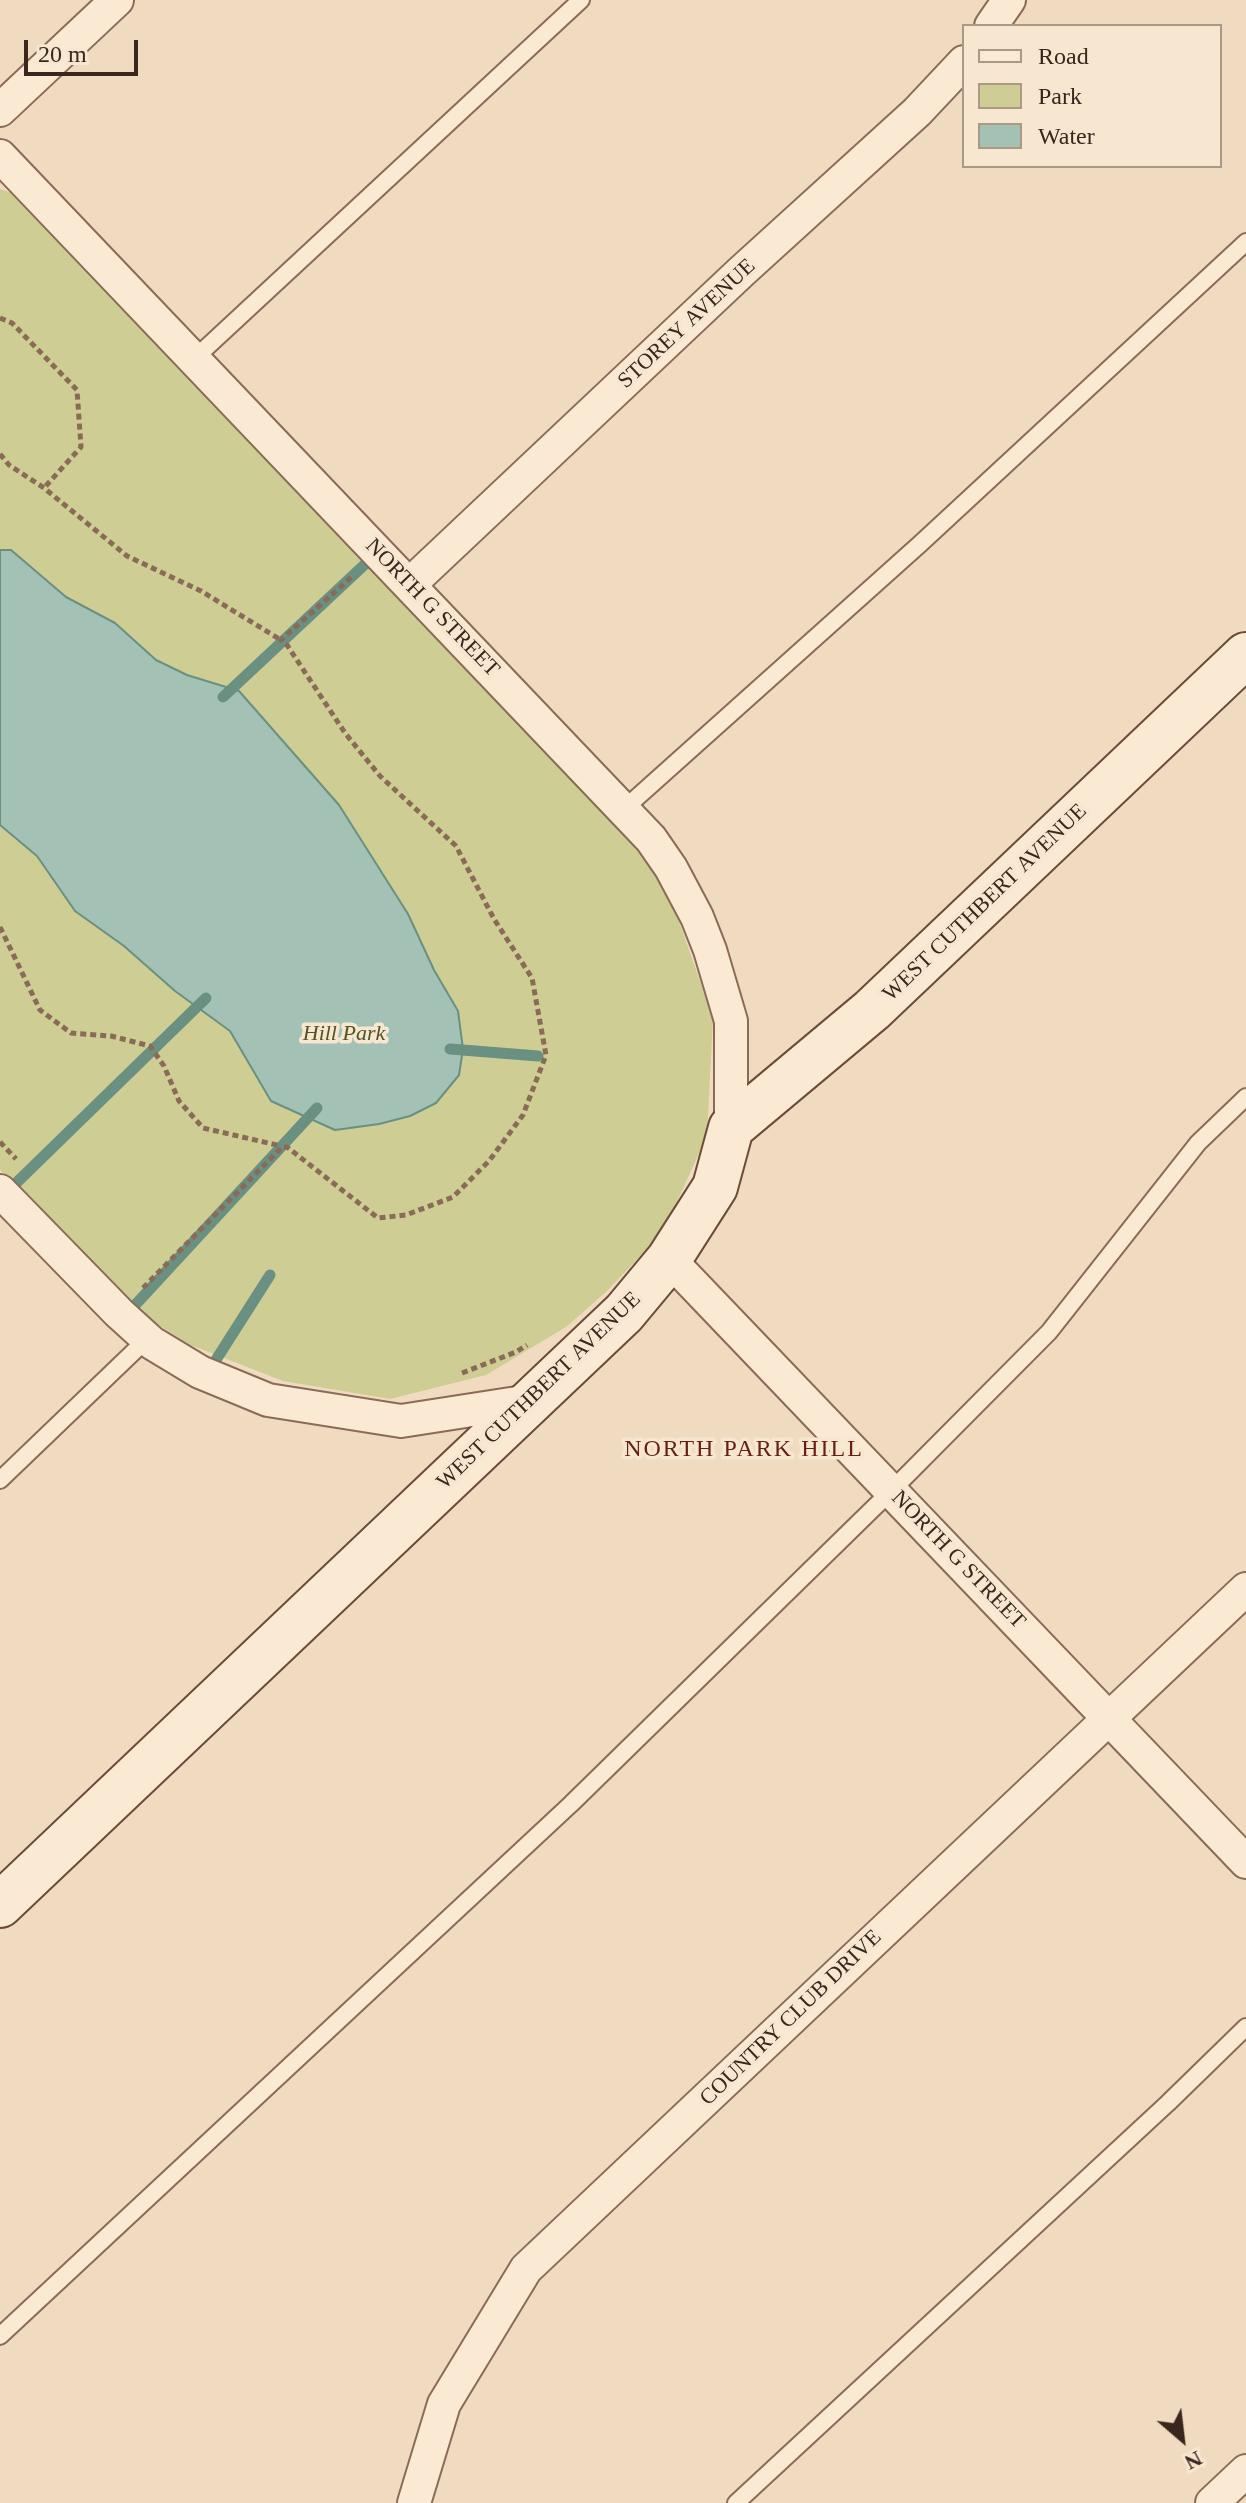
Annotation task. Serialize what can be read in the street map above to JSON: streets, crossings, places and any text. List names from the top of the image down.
{
  "streets": {
    "street": [
      "STOREY AVENUE",
      "NORTH G STREET",
      "WEST CUTHBERT AVENUE",
      "COUNTRY CLUB DRIVE"
    ]
  },
  "crossings": [
    ["STOREY AVENUE", "NORTH G STREET"],
    ["NORTH G STREET", "WEST CUTHBERT AVENUE"],
    ["NORTH G STREET", "COUNTRY CLUB DRIVE"]
  ],
  "districts": ["NORTH PARK HILL"],
  "parks": ["Hill Park"],
  "legend": ["Road", "Park", "Water"],
  "scale_bar": "20 m",
  "north": "bottom right"
}
